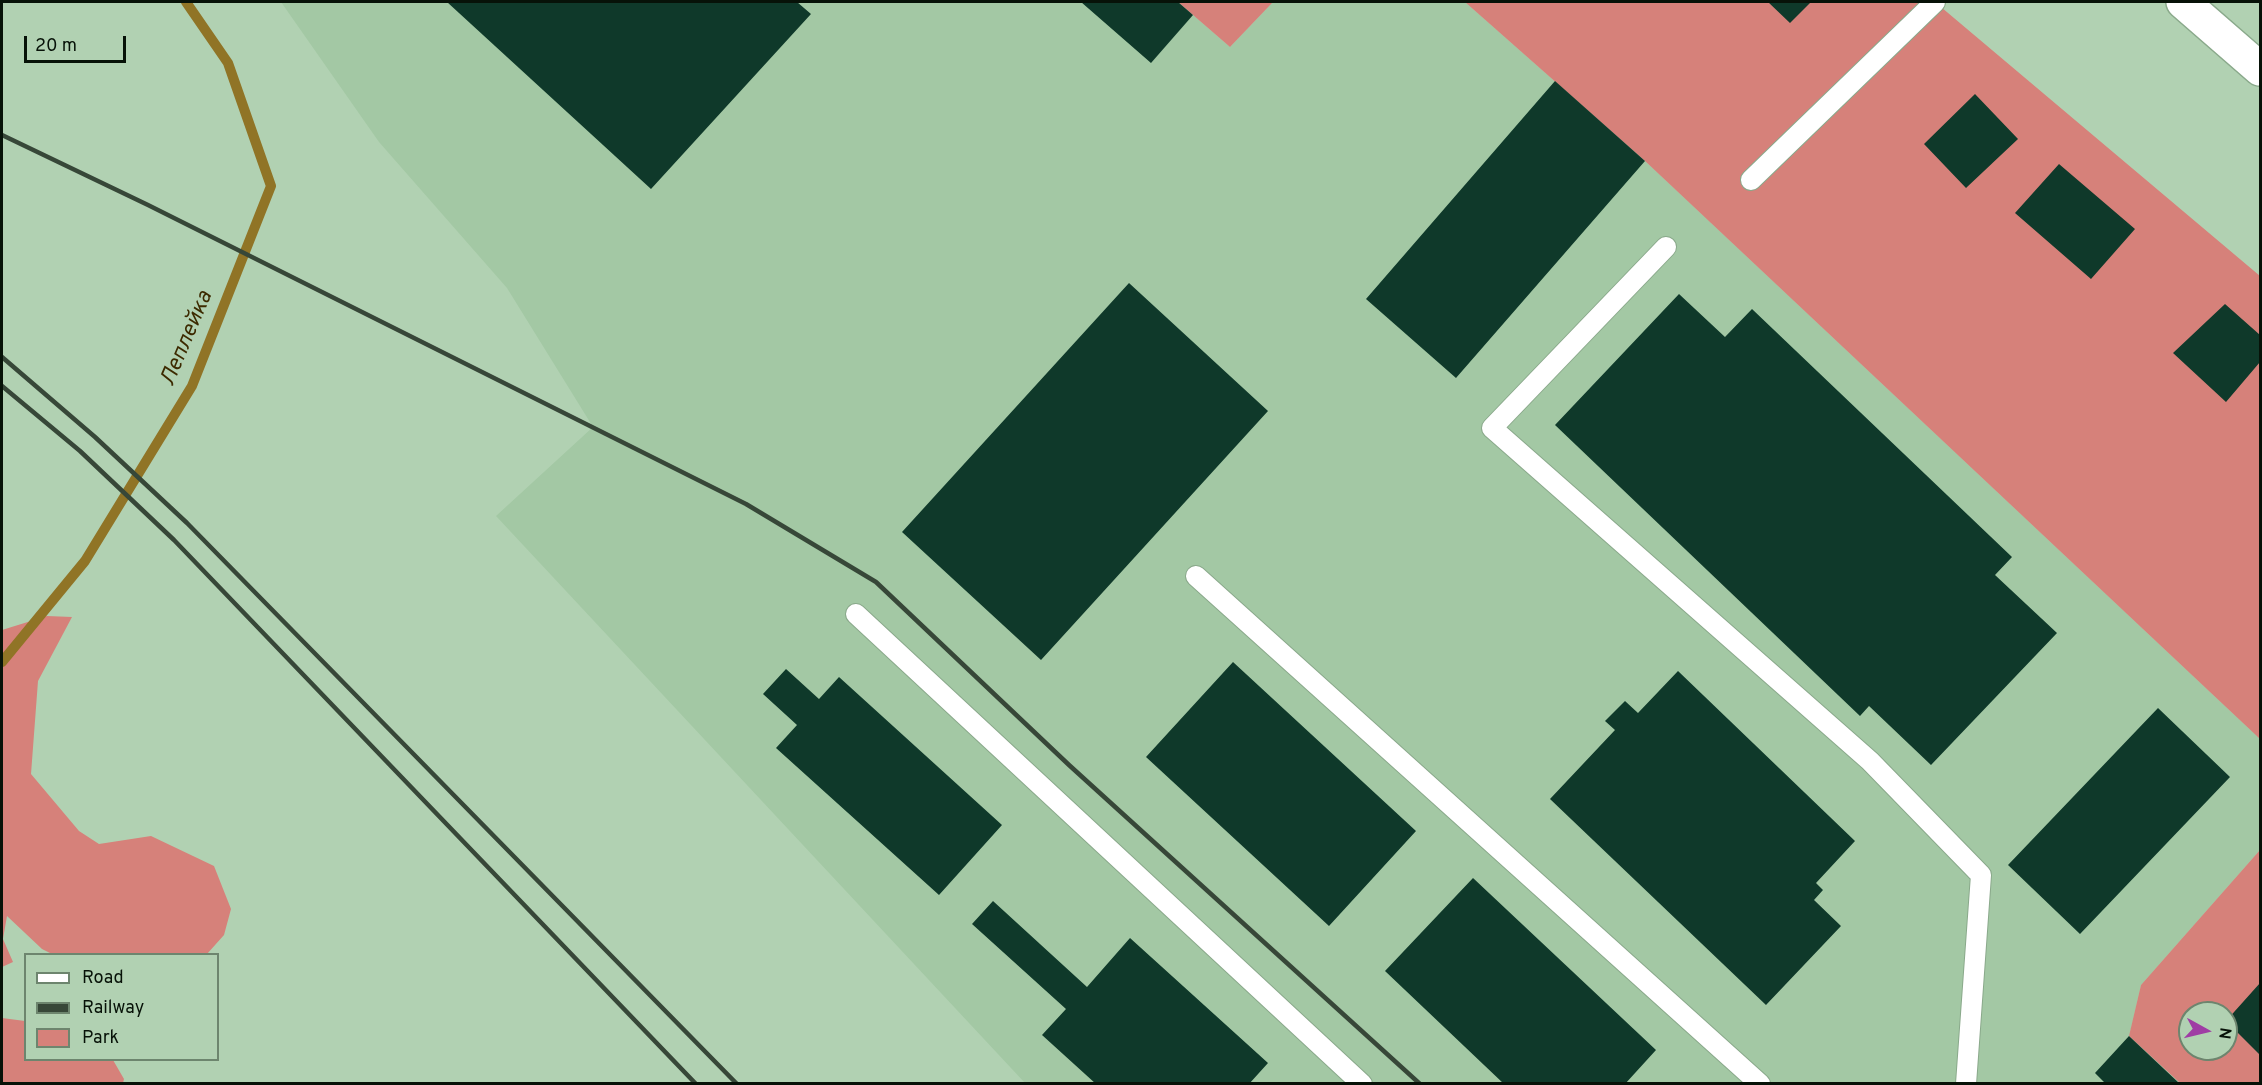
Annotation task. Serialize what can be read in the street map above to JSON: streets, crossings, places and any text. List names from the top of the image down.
{
  "water": ["Леплейка"],
  "legend": ["Road", "Railway", "Park"],
  "scale_bar": "20 m",
  "north": "right"
}
